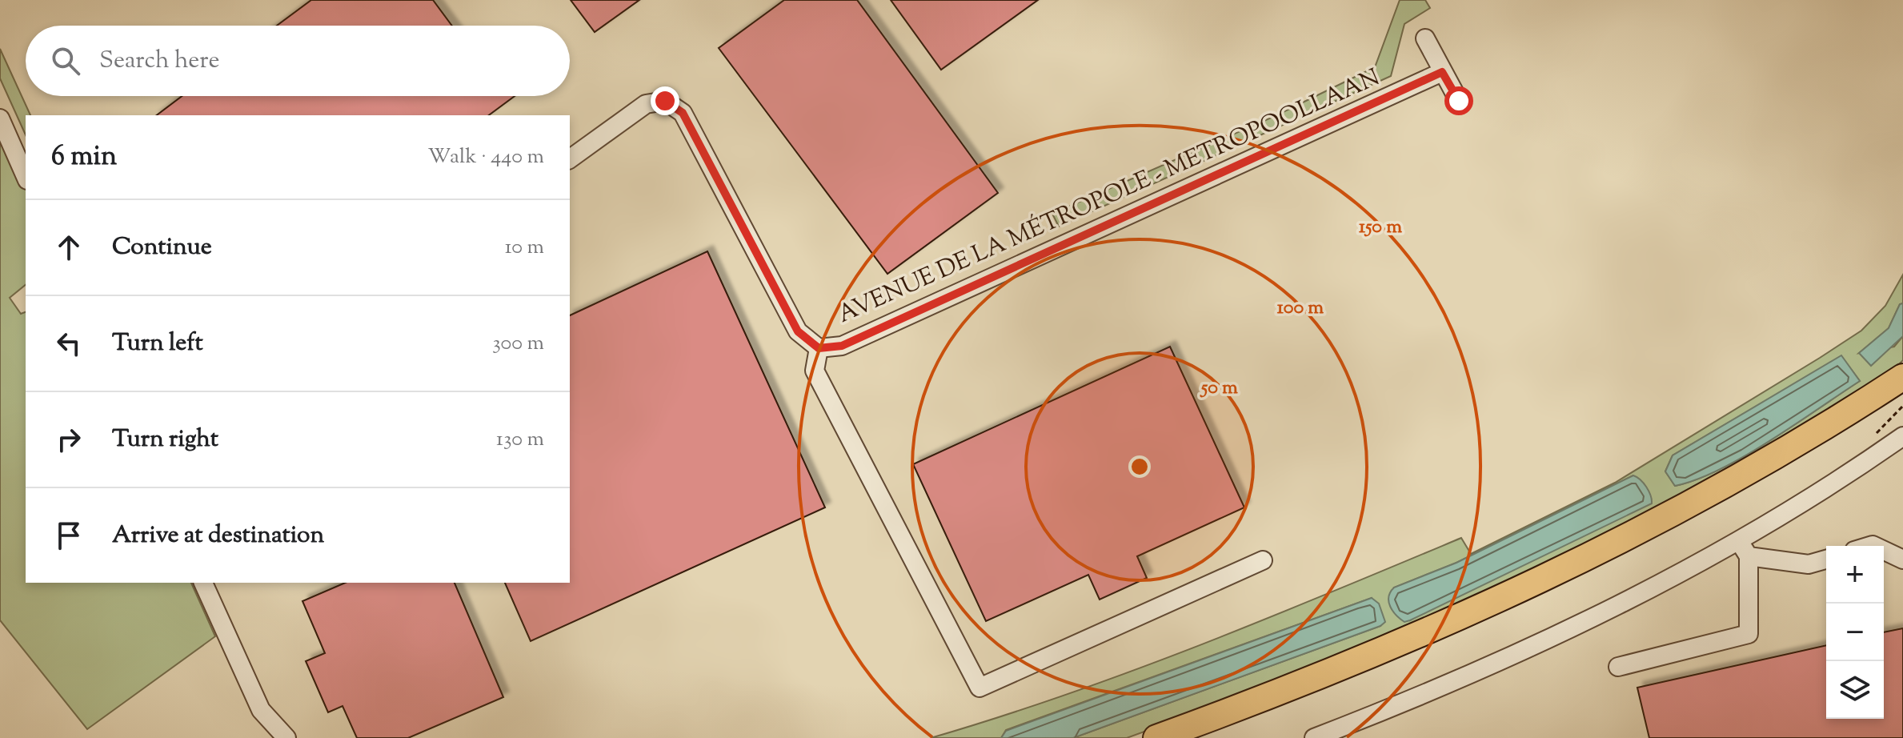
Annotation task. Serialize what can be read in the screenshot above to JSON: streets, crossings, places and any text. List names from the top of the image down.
{
  "streets": {
    "street": ["AVENUE DE LA MÉTROPOLE - METROPOOLLAAN"]
  },
  "page": {
    "search": "Search here",
    "heading": ["6 min", "Walk · 440 m"],
    "list": [
      ["Continue", "10 m"],
      ["Turn left", "300 m"],
      ["Turn right", "130 m"],
      "Arrive at destination"
    ],
    "map_buttons": ["+", "−"]
  },
  "rings": ["150 m", "100 m", "50 m"]
}
